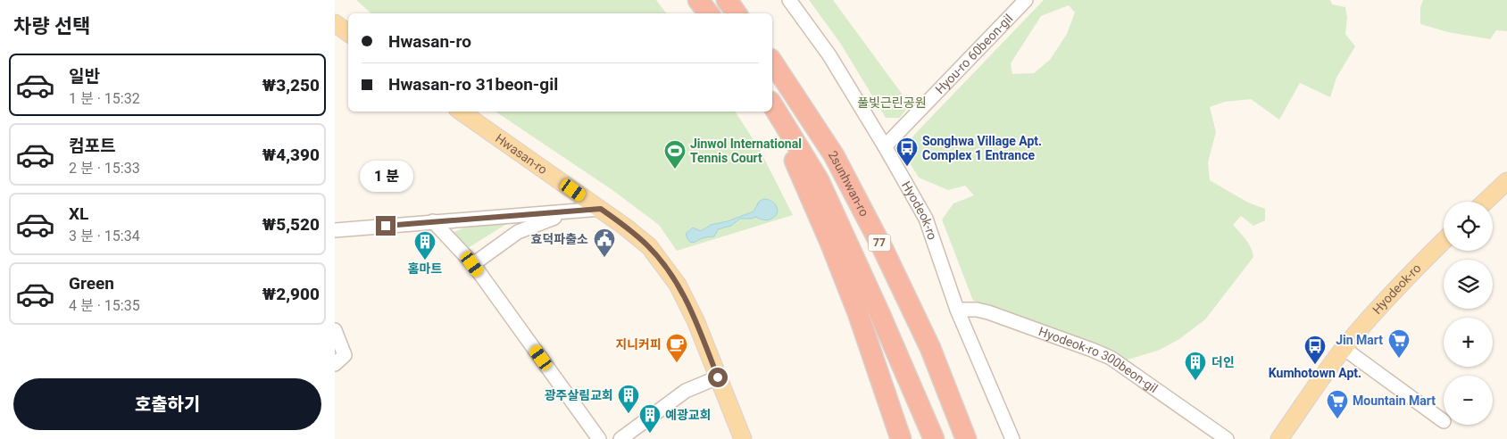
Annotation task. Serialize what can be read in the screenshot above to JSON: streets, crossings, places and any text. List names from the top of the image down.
{
  "streets": {
    "highway": ["2sunhwan-ro", "77"],
    "main road": ["Hwasan-ro", "Hyodeok-ro"],
    "street": ["Hyou-ro 60beon-gil", "Hyodeok-ro 300beon-gil"]
  },
  "crossings": [
    ["Hyou-ro 60beon-gil", "Hyodeok-ro"],
    ["Hyodeok-ro", "Hyodeok-ro 300beon-gil"]
  ],
  "parks": ["풀빛근린공원"],
  "places": {
    "bus stop": ["Songhwa Village Apt. Complex 1 Entrance", "Kumhotown Apt."],
    "sports": ["Jinwol International Tennis Court"],
    "public building": ["효덕파출소"],
    "building": [
      "홈마트",
      "더인",
      "광주살림교회",
      "예광교회"
    ],
    "supermarket": ["Jin Mart", "Mountain Mart"],
    "cafe": ["지니커피"]
  },
  "page": {
    "heading": "차량 선택",
    "banner": ["Hwasan-ro", "Hwasan-ro 31beon-gil"],
    "list": [
      {
        "name": "일반",
        "note": "1 분 · 15:32",
        "value": "₩3,250"
      },
      {
        "name": "컴포트",
        "note": "2 분 · 15:33",
        "value": "₩4,390"
      },
      {
        "name": "XL",
        "note": "3 분 · 15:34",
        "value": "₩5,520"
      },
      {
        "name": "Green",
        "note": "4 분 · 15:35",
        "value": "₩2,900"
      }
    ],
    "bubble": "1 분",
    "map_buttons": ["+", "−"],
    "buttons": "호출하기"
  }
}
